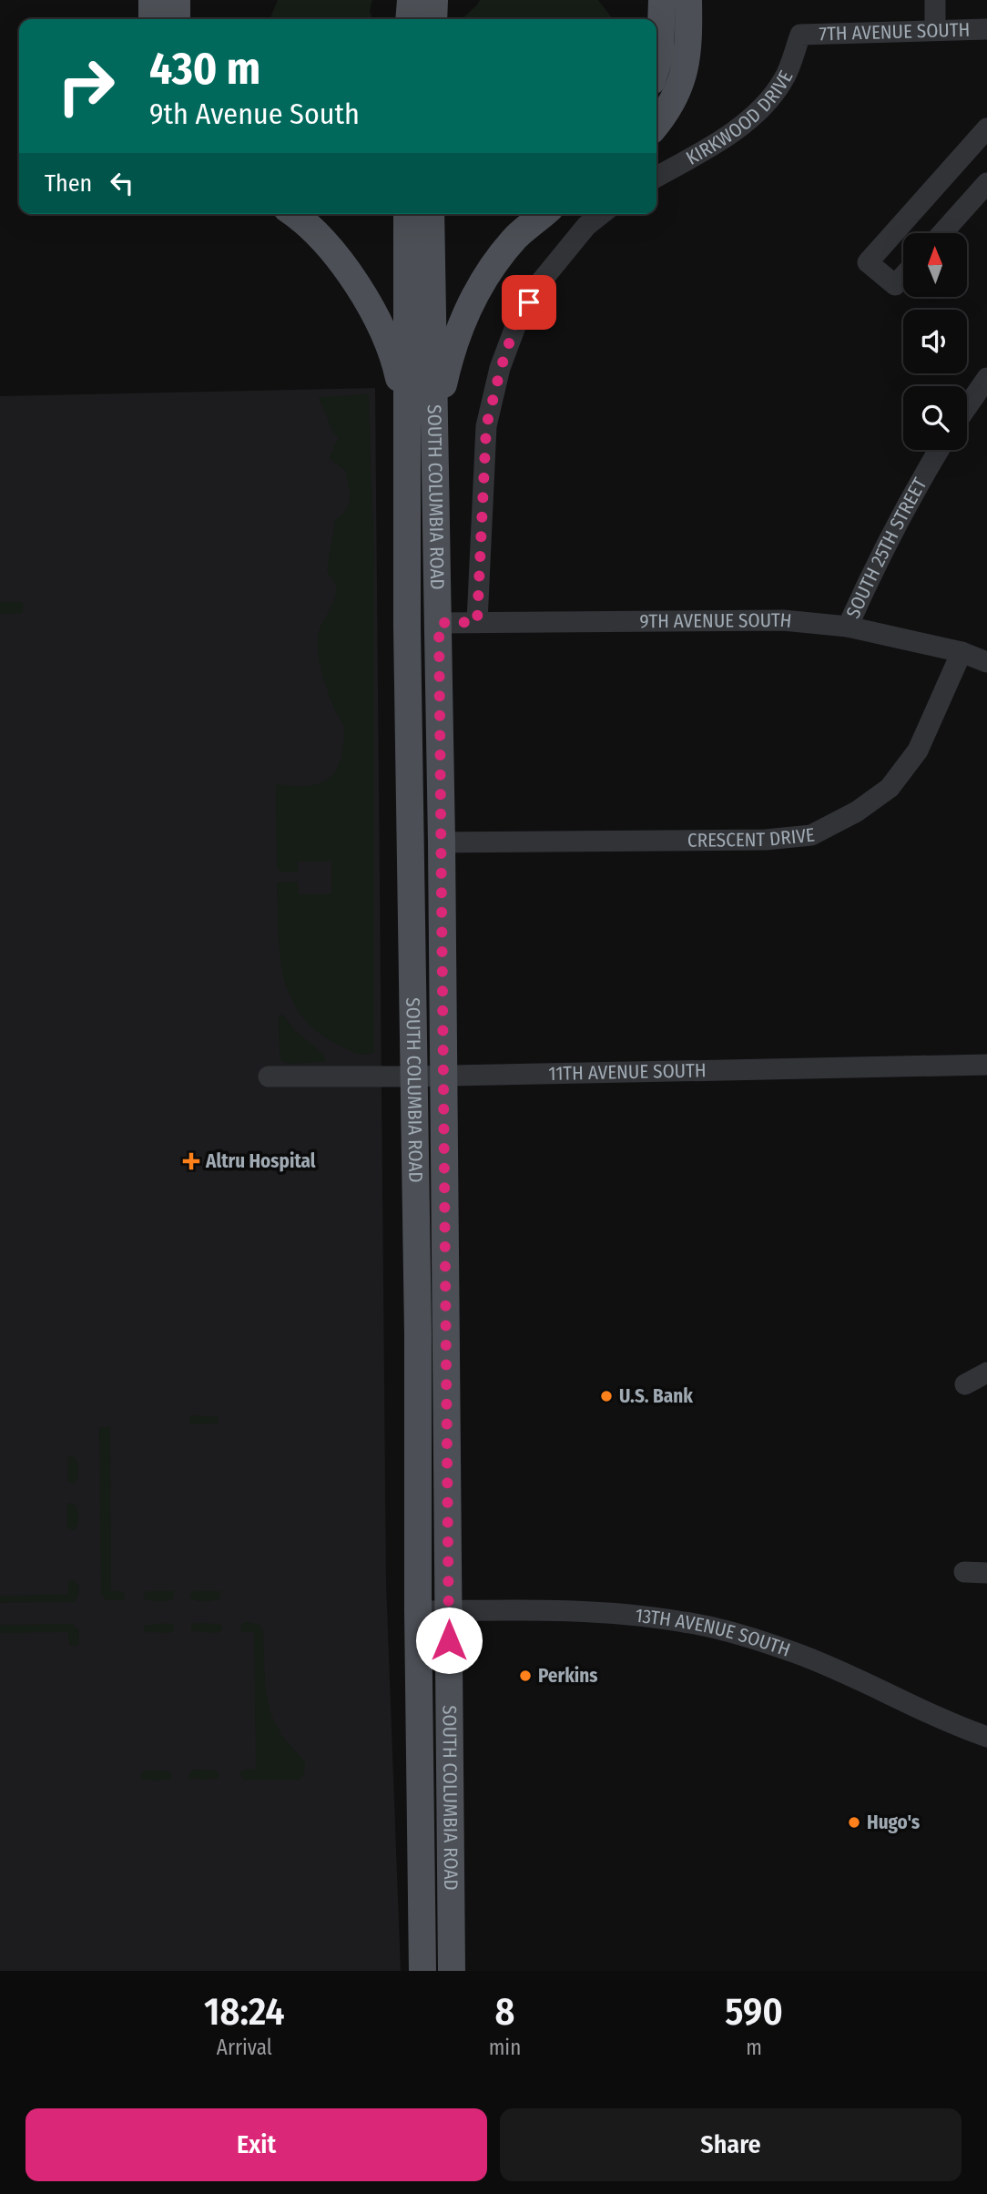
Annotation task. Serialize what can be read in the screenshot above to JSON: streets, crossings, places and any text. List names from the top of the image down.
{
  "streets": {
    "main road": ["SOUTH COLUMBIA ROAD"],
    "street": [
      "7TH AVENUE SOUTH",
      "KIRKWOOD DRIVE",
      "SOUTH 25TH STREET",
      "9TH AVENUE SOUTH",
      "CRESCENT DRIVE",
      "11TH AVENUE SOUTH",
      "13TH AVENUE SOUTH"
    ]
  },
  "crossings": [
    ["7TH AVENUE SOUTH", "KIRKWOOD DRIVE"],
    ["SOUTH COLUMBIA ROAD", "9TH AVENUE SOUTH"],
    ["SOUTH COLUMBIA ROAD", "CRESCENT DRIVE"],
    ["SOUTH COLUMBIA ROAD", "11TH AVENUE SOUTH"],
    ["SOUTH COLUMBIA ROAD", "13TH AVENUE SOUTH"],
    ["SOUTH 25TH STREET", "9TH AVENUE SOUTH"],
    ["9TH AVENUE SOUTH", "CRESCENT DRIVE"]
  ],
  "places": {
    "health": ["Altru Hospital"],
    "other": ["U.S. Bank", "Perkins", "Hugo's"]
  },
  "north": "top",
  "page": {
    "turn": ["430 m", "9th Avenue South"],
    "then": "Then",
    "eta": [
      "18:24",
      "Arrival",
      "8",
      "min",
      "590",
      "m"
    ],
    "buttons": ["Exit", "Share"]
  }
}
